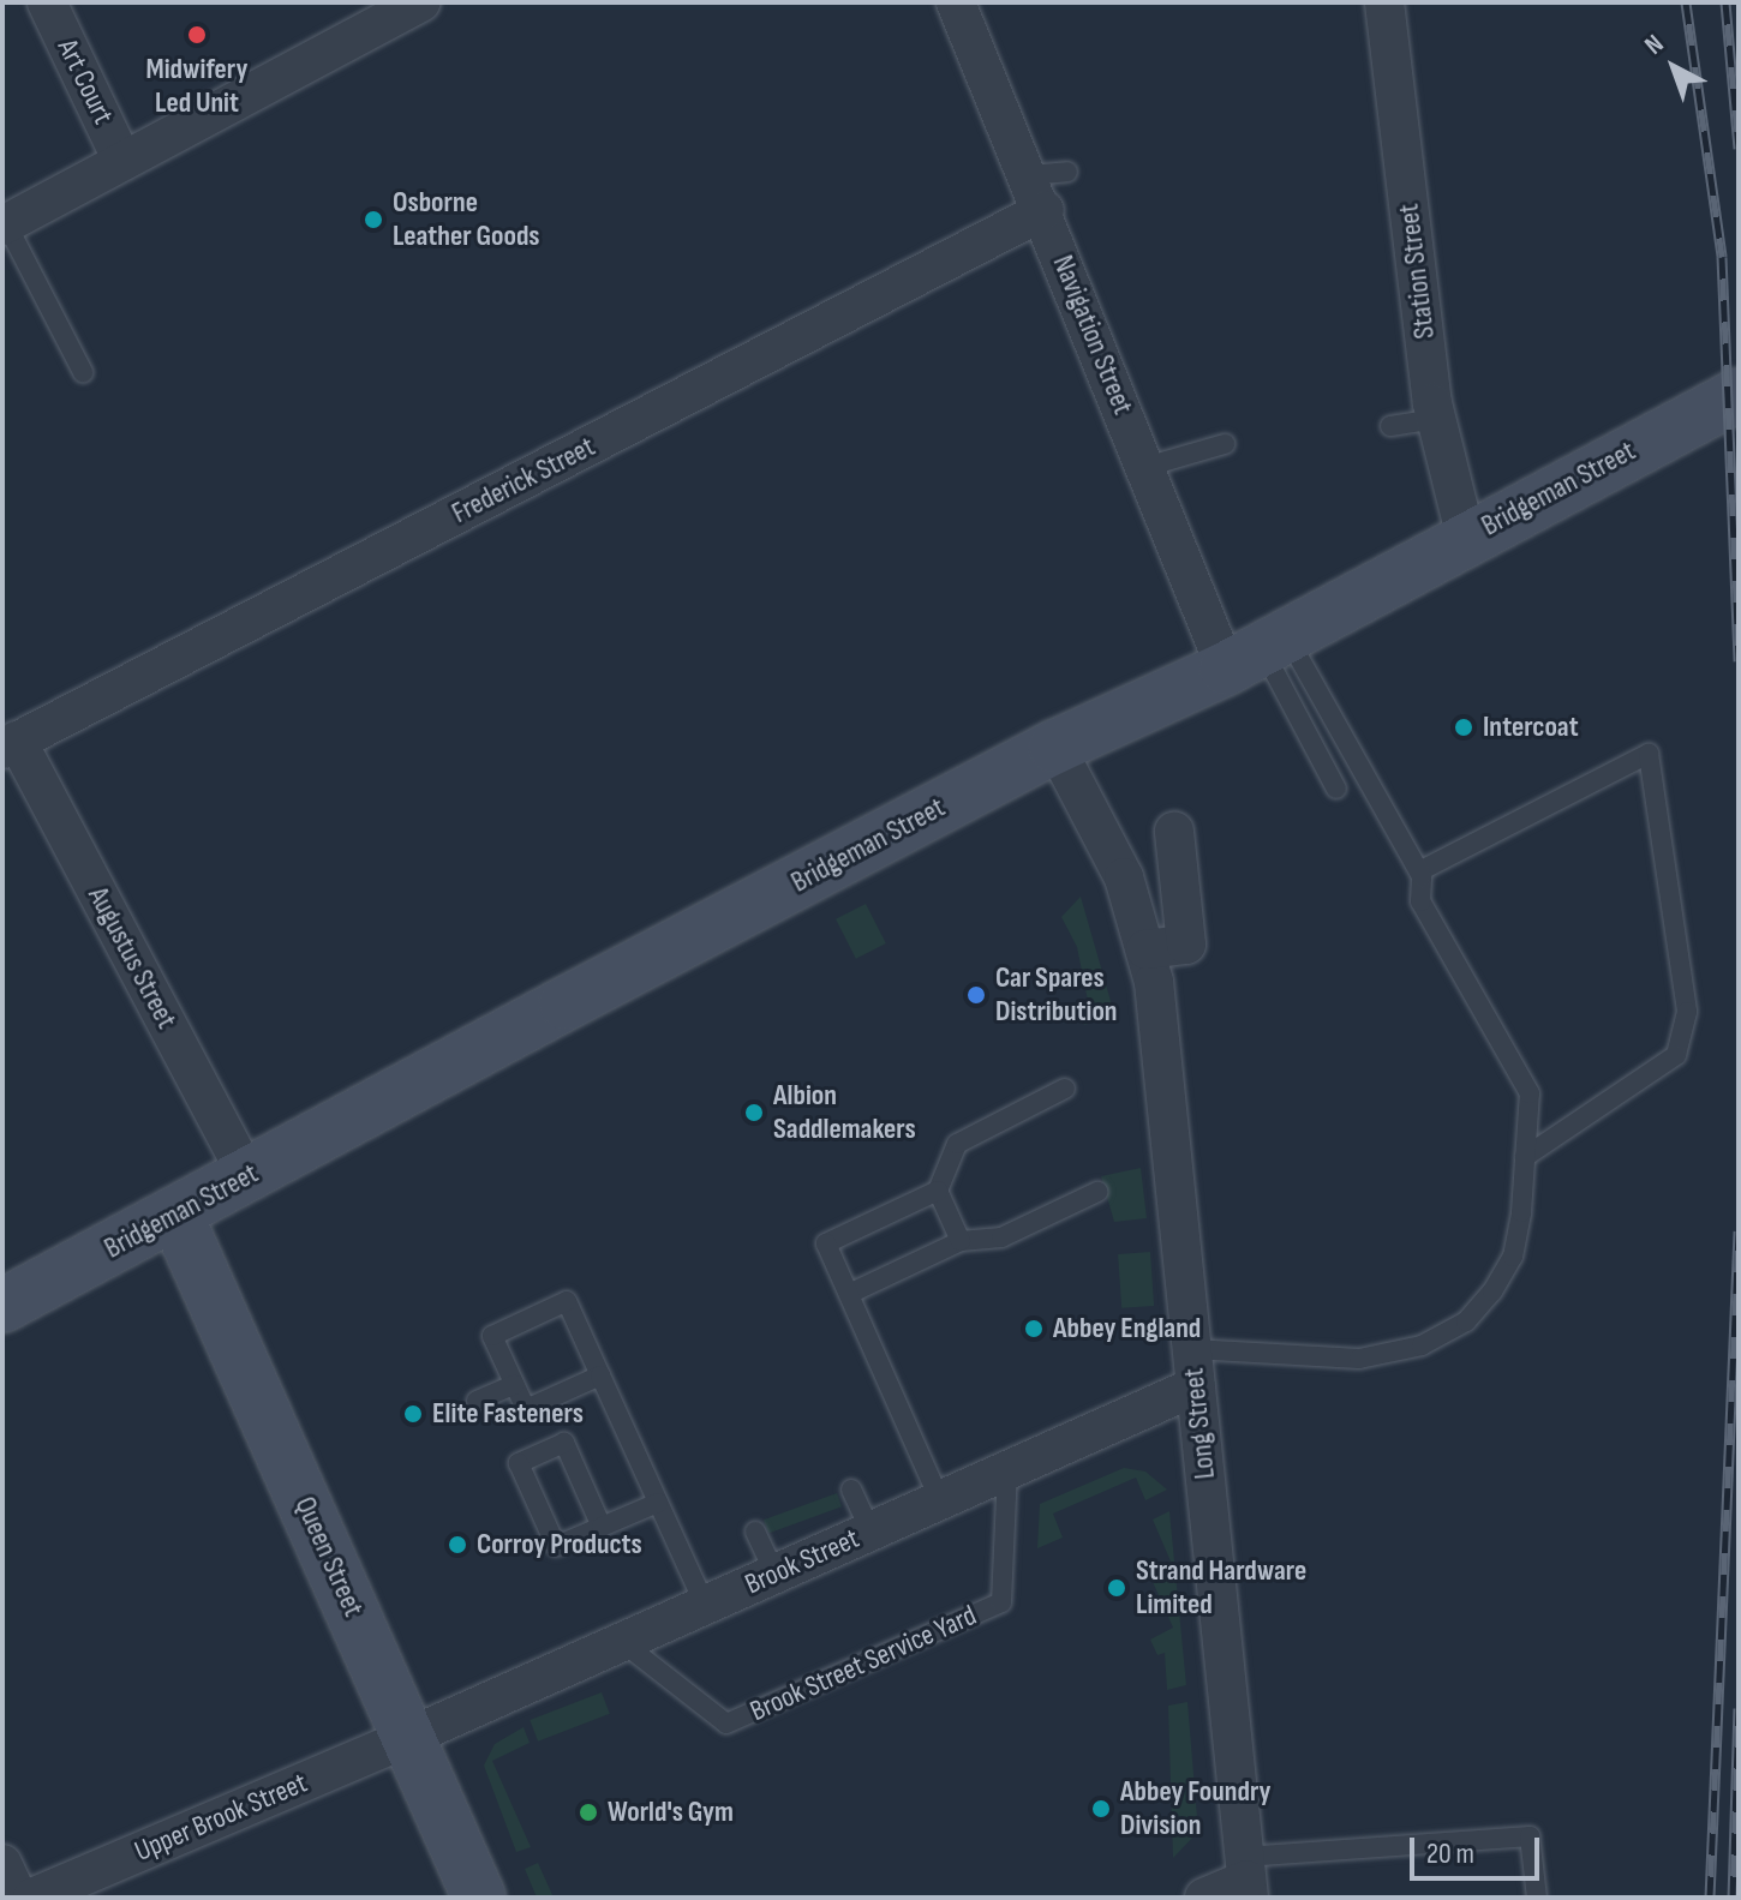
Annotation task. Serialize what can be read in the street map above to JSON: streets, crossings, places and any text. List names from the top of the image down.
{
  "streets": {
    "street": [
      "Art Court",
      "Station Street",
      "Navigation Street",
      "Frederick Street",
      "Bridgeman Street",
      "Augustus Street",
      "Long Street",
      "Queen Street",
      "Brook Street",
      "Upper Brook Street"
    ],
    "lane": ["Brook Street Service Yard"]
  },
  "crossings": [
    ["Station Street", "Bridgeman Street"],
    ["Navigation Street", "Frederick Street"],
    ["Navigation Street", "Bridgeman Street"],
    ["Frederick Street", "Augustus Street"],
    ["Bridgeman Street", "Augustus Street"],
    ["Bridgeman Street", "Long Street"],
    ["Bridgeman Street", "Queen Street"],
    ["Long Street", "Brook Street"],
    ["Queen Street", "Brook Street"],
    ["Queen Street", "Upper Brook Street"],
    ["Brook Street", "Brook Street Service Yard"],
    ["Brook Street", "Upper Brook Street"]
  ],
  "places": [
    "Midwifery Led Unit",
    "Osborne Leather Goods",
    "Intercoat",
    "Car Spares Distribution",
    "Albion Saddlemakers",
    "Abbey England",
    "Elite Fasteners",
    "Corroy Products",
    "Strand Hardware Limited",
    "Abbey Foundry Division",
    "World's Gym"
  ],
  "scale_bar": "20 m",
  "north": "top left"
}
